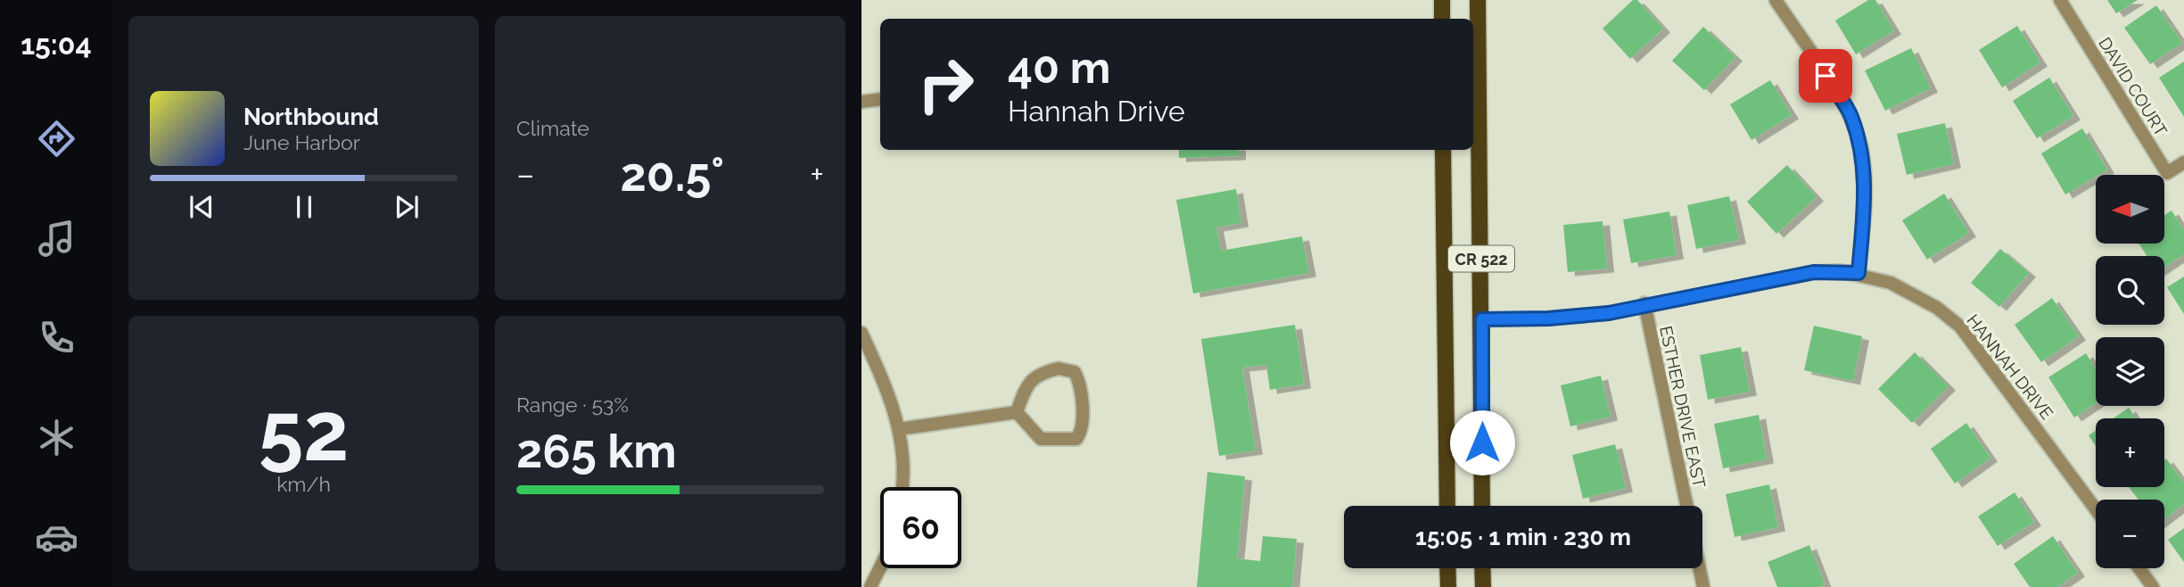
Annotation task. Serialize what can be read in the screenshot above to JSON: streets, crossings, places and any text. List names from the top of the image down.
{
  "streets": {
    "main road": ["CR 522"],
    "street": ["DAVID COURT", "HANNAH DRIVE", "ESTHER DRIVE EAST"]
  },
  "crossings": [
    ["CR 522", "HANNAH DRIVE"],
    ["HANNAH DRIVE", "ESTHER DRIVE EAST"]
  ],
  "north": "left",
  "page": {
    "tabs": "15:04",
    "tile": [
      "Climate",
      ["52", "km/h"],
      ["Range · 53%", "265 km"]
    ],
    "turn": ["40 m", "Hannah Drive"],
    "song": ["Northbound", "June Harbor"],
    "heat": ["−", "20.5°", "+"],
    "map_buttons": ["+", "−"],
    "limit": "60",
    "trip": "15:05 · 1 min · 230 m"
  }
}
